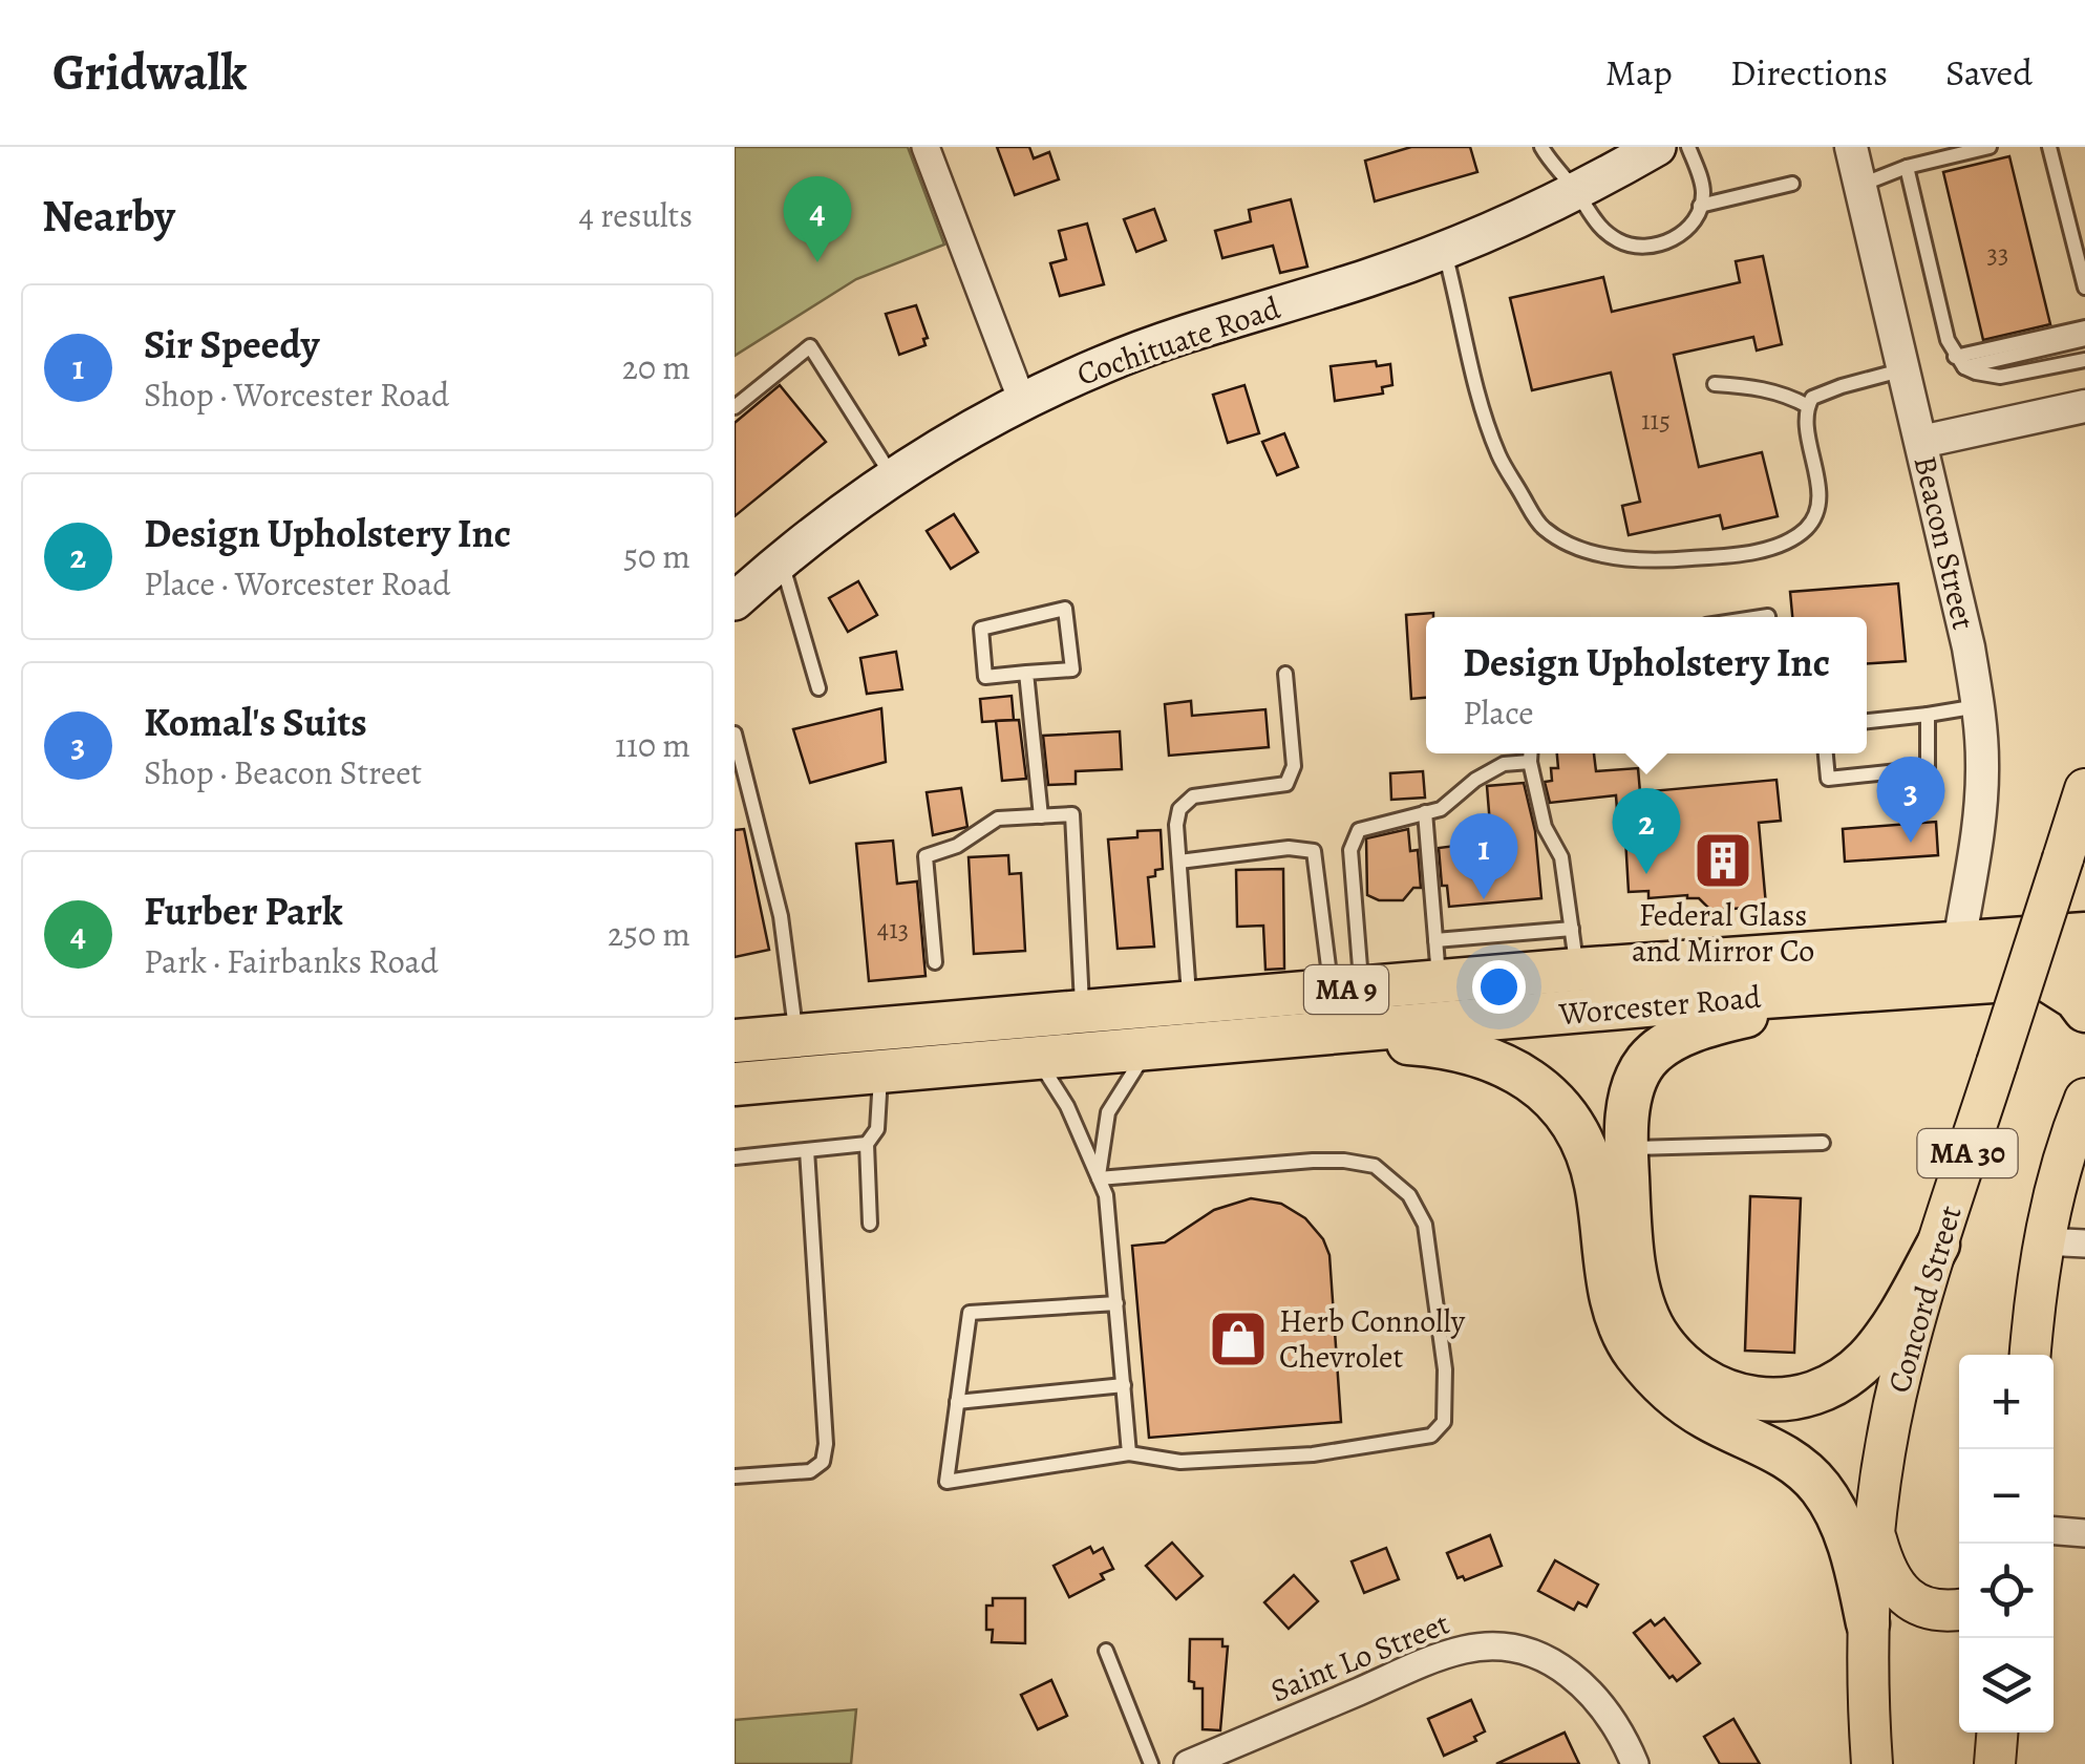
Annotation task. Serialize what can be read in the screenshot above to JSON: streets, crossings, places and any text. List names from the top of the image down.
{
  "streets": {
    "highway": ["MA 9", "Worcester Road"],
    "main road": ["Cochituate Road", "MA 30", "Concord Street"],
    "street": ["Beacon Street", "Saint Lo Street"]
  },
  "crossings": [
    ["Beacon Street", "Worcester Road"],
    ["MA 30", "Concord Street"]
  ],
  "places": {
    "building": ["Federal Glass and Mirror Co"],
    "shop": ["Herb Connolly Chevrolet"]
  },
  "house_numbers": ["33", "115", "413"],
  "page": {
    "header": "Gridwalk",
    "nav": ["Map", "Directions", "Saved"],
    "heading": ["Nearby", "4 results"],
    "pins": [
      "4",
      "3",
      "2",
      "1"
    ],
    "list": [
      {
        "mark": "1",
        "name": "Sir Speedy",
        "note": "Shop · Worcester Road",
        "value": "20 m"
      },
      {
        "mark": "2",
        "name": "Design Upholstery Inc",
        "note": "Place · Worcester Road",
        "value": "50 m"
      },
      {
        "mark": "3",
        "name": "Komal's Suits",
        "note": "Shop · Beacon Street",
        "value": "110 m"
      },
      {
        "mark": "4",
        "name": "Furber Park",
        "note": "Park · Fairbanks Road",
        "value": "250 m"
      }
    ],
    "popup": ["Design Upholstery Inc", "Place"],
    "map_buttons": ["+", "−"]
  }
}
